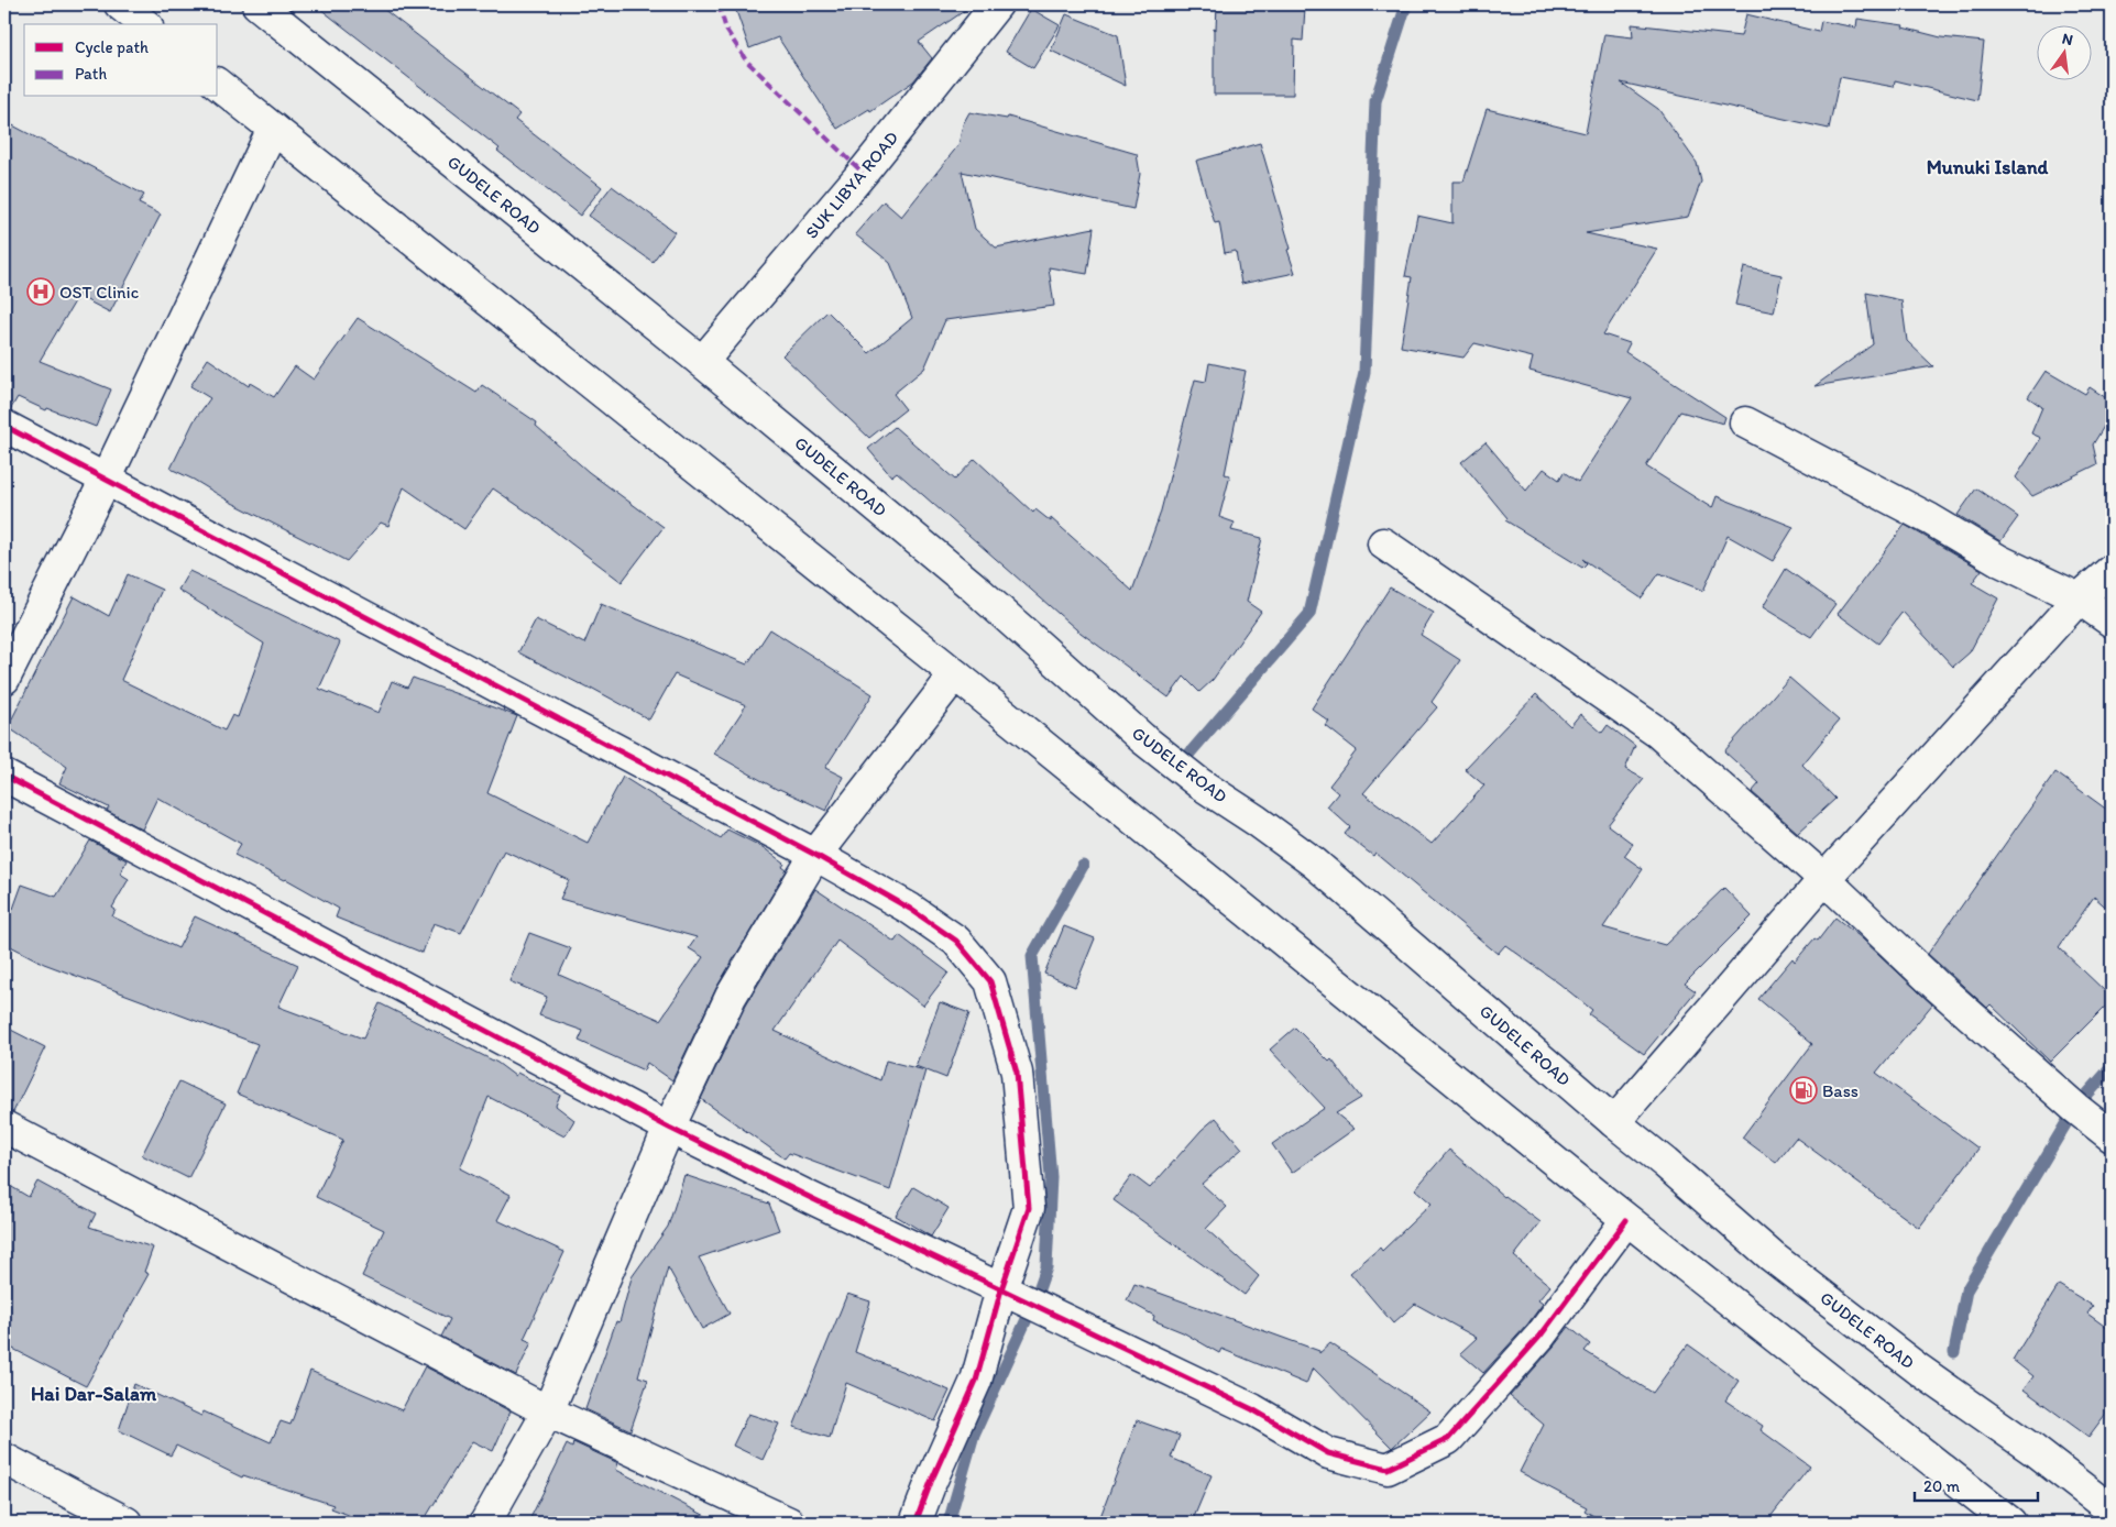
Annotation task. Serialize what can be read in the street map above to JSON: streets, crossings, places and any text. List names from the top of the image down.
{
  "streets": {
    "main road": ["SUK LIBYA ROAD", "GUDELE ROAD"]
  },
  "crossings": [
    ["SUK LIBYA ROAD", "GUDELE ROAD"]
  ],
  "districts": ["Munuki Island", "Hai Dar-Salam"],
  "places": {
    "hospital": ["OST Clinic"],
    "fuel station": ["Bass"]
  },
  "legend": ["Cycle path", "Path"],
  "scale_bar": "20 m",
  "north": "top"
}
